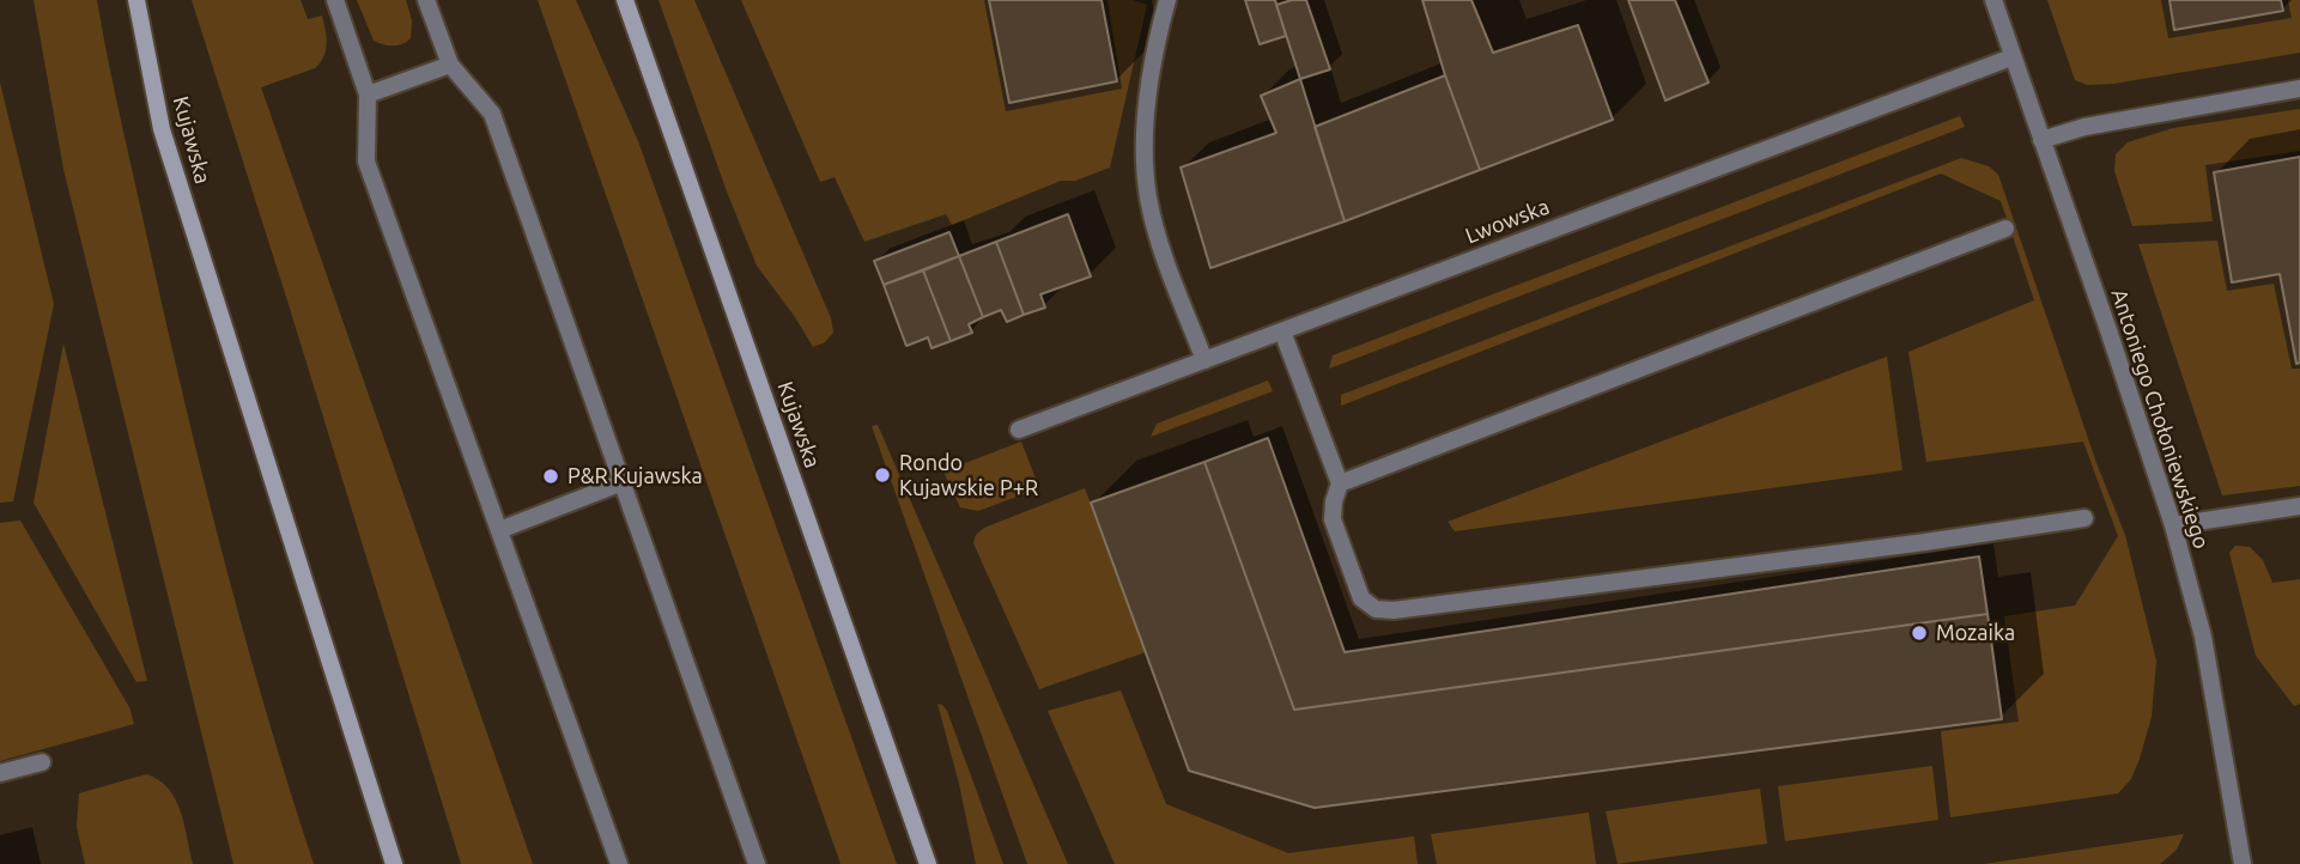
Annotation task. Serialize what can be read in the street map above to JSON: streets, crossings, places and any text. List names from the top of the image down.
{
  "streets": {
    "main road": ["Kujawska"],
    "street": ["Lwowska", "Antoniego Chołoniewskiego"]
  },
  "crossings": [
    ["Lwowska", "Antoniego Chołoniewskiego"]
  ],
  "places": ["Rondo Kujawskie P+R", "P&R Kujawska", "Mozaika"]
}
